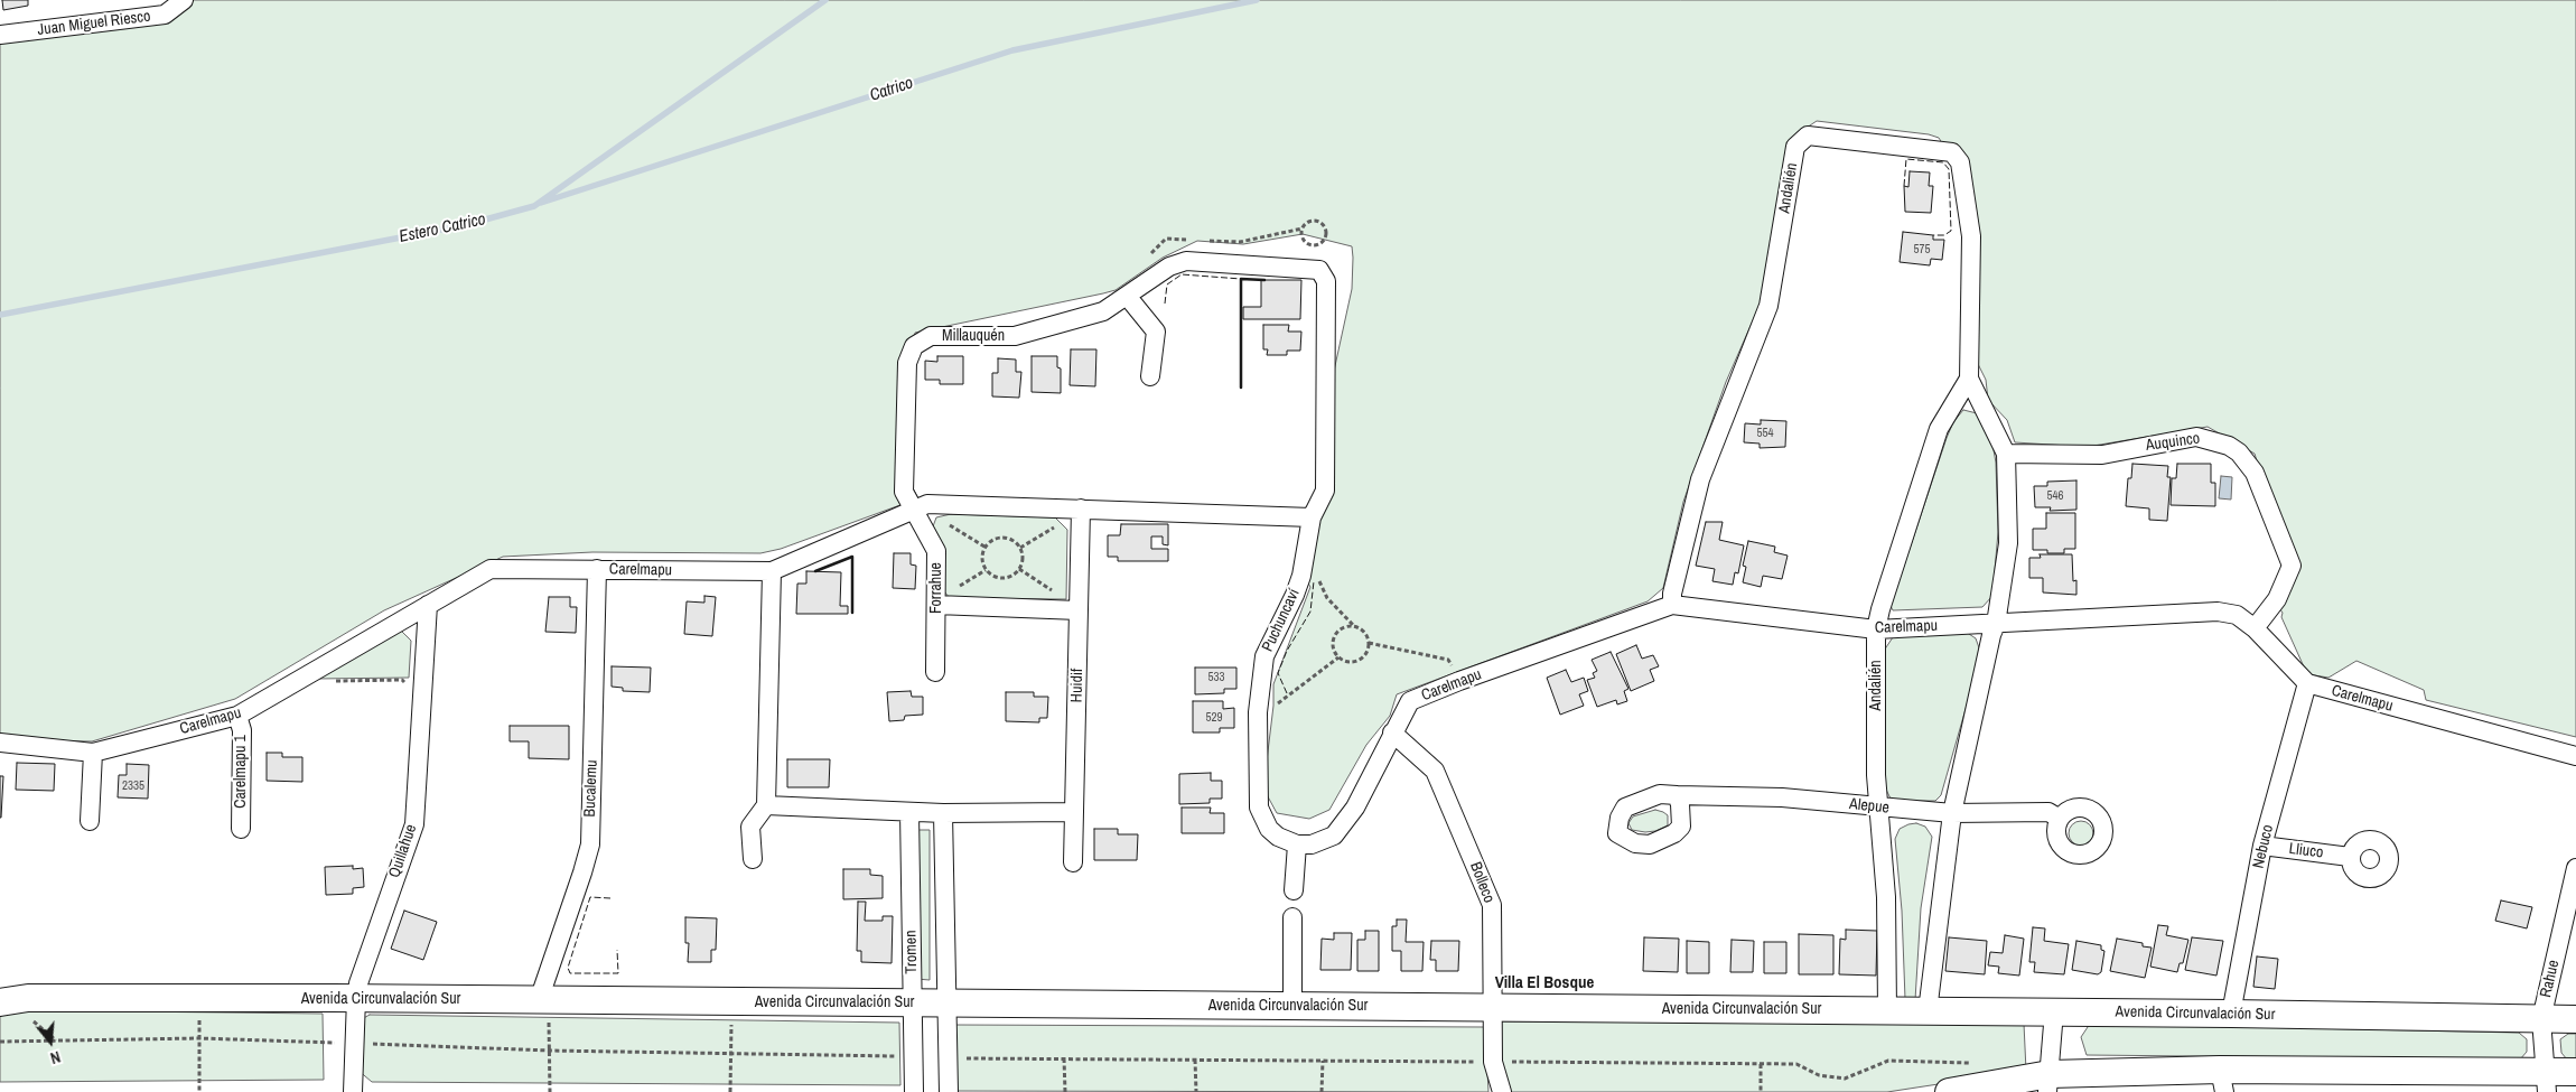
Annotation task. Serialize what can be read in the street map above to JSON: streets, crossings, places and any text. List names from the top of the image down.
{
  "streets": {
    "main road": ["Avenida Circunvalación Sur"],
    "street": [
      "Juan Miguel Riesco",
      "Andalién",
      "Millauquén",
      "Auquinco",
      "Carelmapu",
      "Forrahue",
      "Puchuncaví",
      "Huidif",
      "Carelmapu 1",
      "Bucalemu",
      "Alepue",
      "Nebuco",
      "Quillahue",
      "Lliuco",
      "Bolleco",
      "Tromen",
      "Rahue"
    ]
  },
  "crossings": [
    ["Andalién", "Auquinco"],
    ["Andalién", "Carelmapu"],
    ["Andalién", "Alepue"],
    ["Andalién", "Avenida Circunvalación Sur"],
    ["Millauquén", "Carelmapu"],
    ["Millauquén", "Forrahue"],
    ["Millauquén", "Puchuncaví"],
    ["Auquinco", "Carelmapu"],
    ["Carelmapu", "Forrahue"],
    ["Carelmapu", "Puchuncaví"],
    ["Carelmapu", "Huidif"],
    ["Carelmapu", "Carelmapu 1"],
    ["Carelmapu", "Bucalemu"],
    ["Carelmapu", "Nebuco"],
    ["Carelmapu", "Quillahue"],
    ["Carelmapu", "Bolleco"],
    ["Bucalemu", "Avenida Circunvalación Sur"],
    ["Nebuco", "Lliuco"],
    ["Nebuco", "Avenida Circunvalación Sur"],
    ["Quillahue", "Avenida Circunvalación Sur"],
    ["Bolleco", "Avenida Circunvalación Sur"],
    ["Tromen", "Avenida Circunvalación Sur"],
    ["Rahue", "Avenida Circunvalación Sur"]
  ],
  "districts": ["Villa El Bosque"],
  "water": ["Catrico", "Estero Catrico"],
  "house_numbers": [
    "575",
    "554",
    "546",
    "533",
    "529",
    "2335"
  ],
  "north": "bottom"
}
